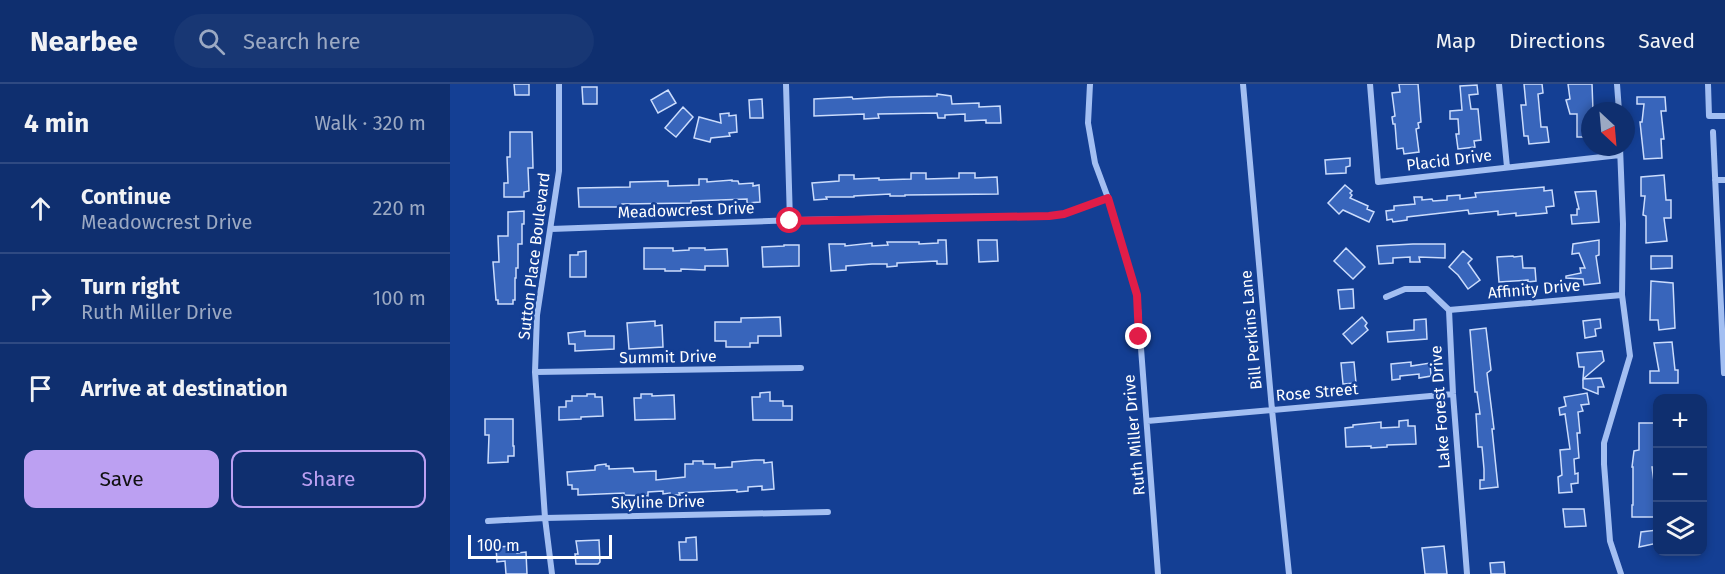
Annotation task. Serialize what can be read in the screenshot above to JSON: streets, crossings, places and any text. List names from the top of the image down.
{
  "streets": {
    "street": [
      "Placid Drive",
      "Meadowcrest Drive",
      "Sutton Place Boulevard",
      "Affinity Drive",
      "Bill Perkins Lane",
      "Summit Drive",
      "Rose Street",
      "Lake Forest Drive",
      "Ruth Miller Drive",
      "Skyline Drive"
    ]
  },
  "crossings": [
    ["Meadowcrest Drive", "Sutton Place Boulevard"],
    ["Meadowcrest Drive", "Ruth Miller Drive"],
    ["Sutton Place Boulevard", "Summit Drive"],
    ["Sutton Place Boulevard", "Skyline Drive"],
    ["Affinity Drive", "Lake Forest Drive"],
    ["Bill Perkins Lane", "Rose Street"],
    ["Rose Street", "Lake Forest Drive"],
    ["Rose Street", "Ruth Miller Drive"]
  ],
  "scale_bar": "100 m",
  "north": "bottom right",
  "page": {
    "header": "Nearbee",
    "search": "Search here",
    "nav": ["Map", "Directions", "Saved"],
    "heading": ["4 min", "Walk · 320 m"],
    "list": [
      ["Continue", "Meadowcrest Drive", "220 m"],
      ["Turn right", "Ruth Miller Drive", "100 m"],
      "Arrive at destination"
    ],
    "map_buttons": ["+", "−"],
    "buttons": ["Save", "Share"],
    "scale": "100 m"
  }
}
